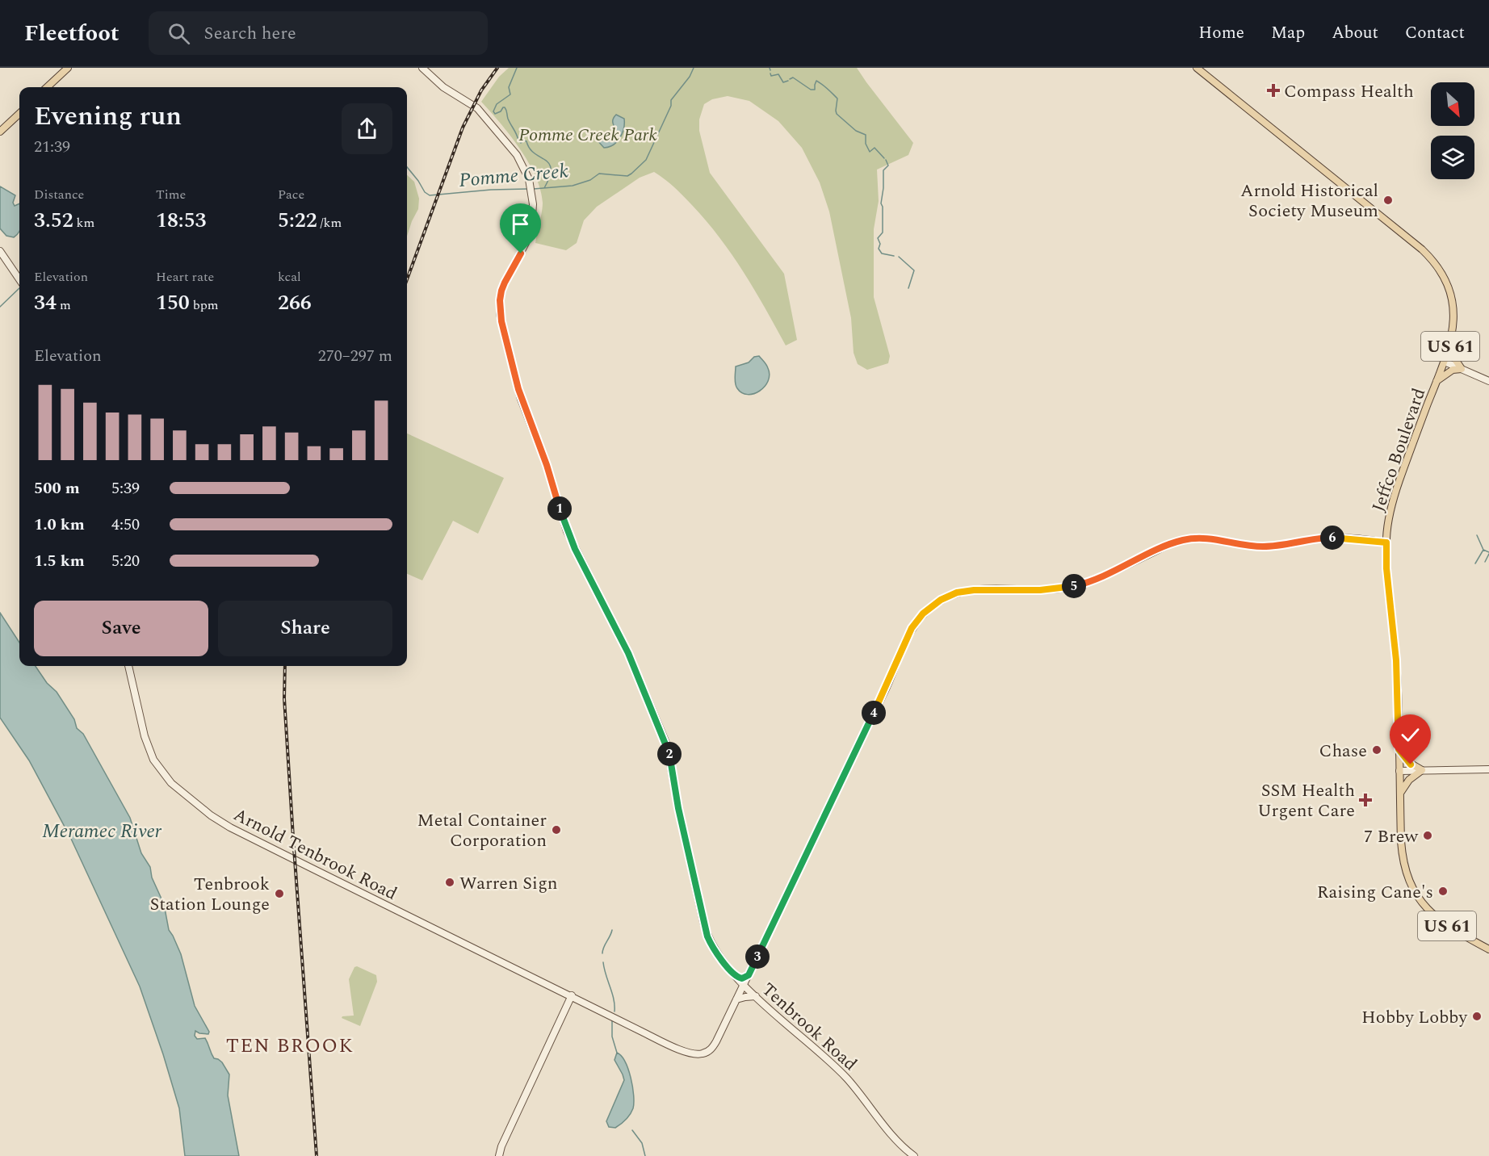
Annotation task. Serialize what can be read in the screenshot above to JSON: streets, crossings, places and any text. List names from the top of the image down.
{
  "streets": {
    "main road": ["US 61", "Jeffco Boulevard"],
    "street": ["Arnold Tenbrook Road", "Tenbrook Road"]
  },
  "districts": ["TEN BROOK"],
  "water": ["Pomme Creek", "Meramec River"],
  "parks": ["Pomme Creek Park"],
  "places": {
    "health": ["Compass Health", "SSM Health Urgent Care"],
    "other": [
      "Arnold Historical Society Museum",
      "Chase",
      "Metal Container Corporation",
      "7 Brew",
      "Warren Sign",
      "Raising Cane's",
      "Tenbrook Station Lounge",
      "Hobby Lobby"
    ]
  },
  "north": "bottom right",
  "page": {
    "header": "Fleetfoot",
    "search": "Search here",
    "nav": [
      "Home",
      "Map",
      "About",
      "Contact"
    ],
    "heading": ["Evening run", "21:39"],
    "stats": [
      ["Distance", "3.52 km"],
      ["Time", "18:53"],
      ["Pace", "5:22 /km"],
      ["Elevation", "34 m"],
      ["Heart rate", "150 bpm"],
      ["kcal", "266"]
    ],
    "chart": ["Elevation", "270–297 m"],
    "list": [
      {
        "name": "500 m",
        "note": "5:39"
      },
      {
        "name": "1.0 km",
        "note": "4:50"
      },
      {
        "name": "1.5 km",
        "note": "5:20"
      }
    ],
    "pins": [
      "1",
      "6",
      "5",
      "4",
      "2",
      "3"
    ],
    "buttons": ["Save", "Share"]
  }
}
